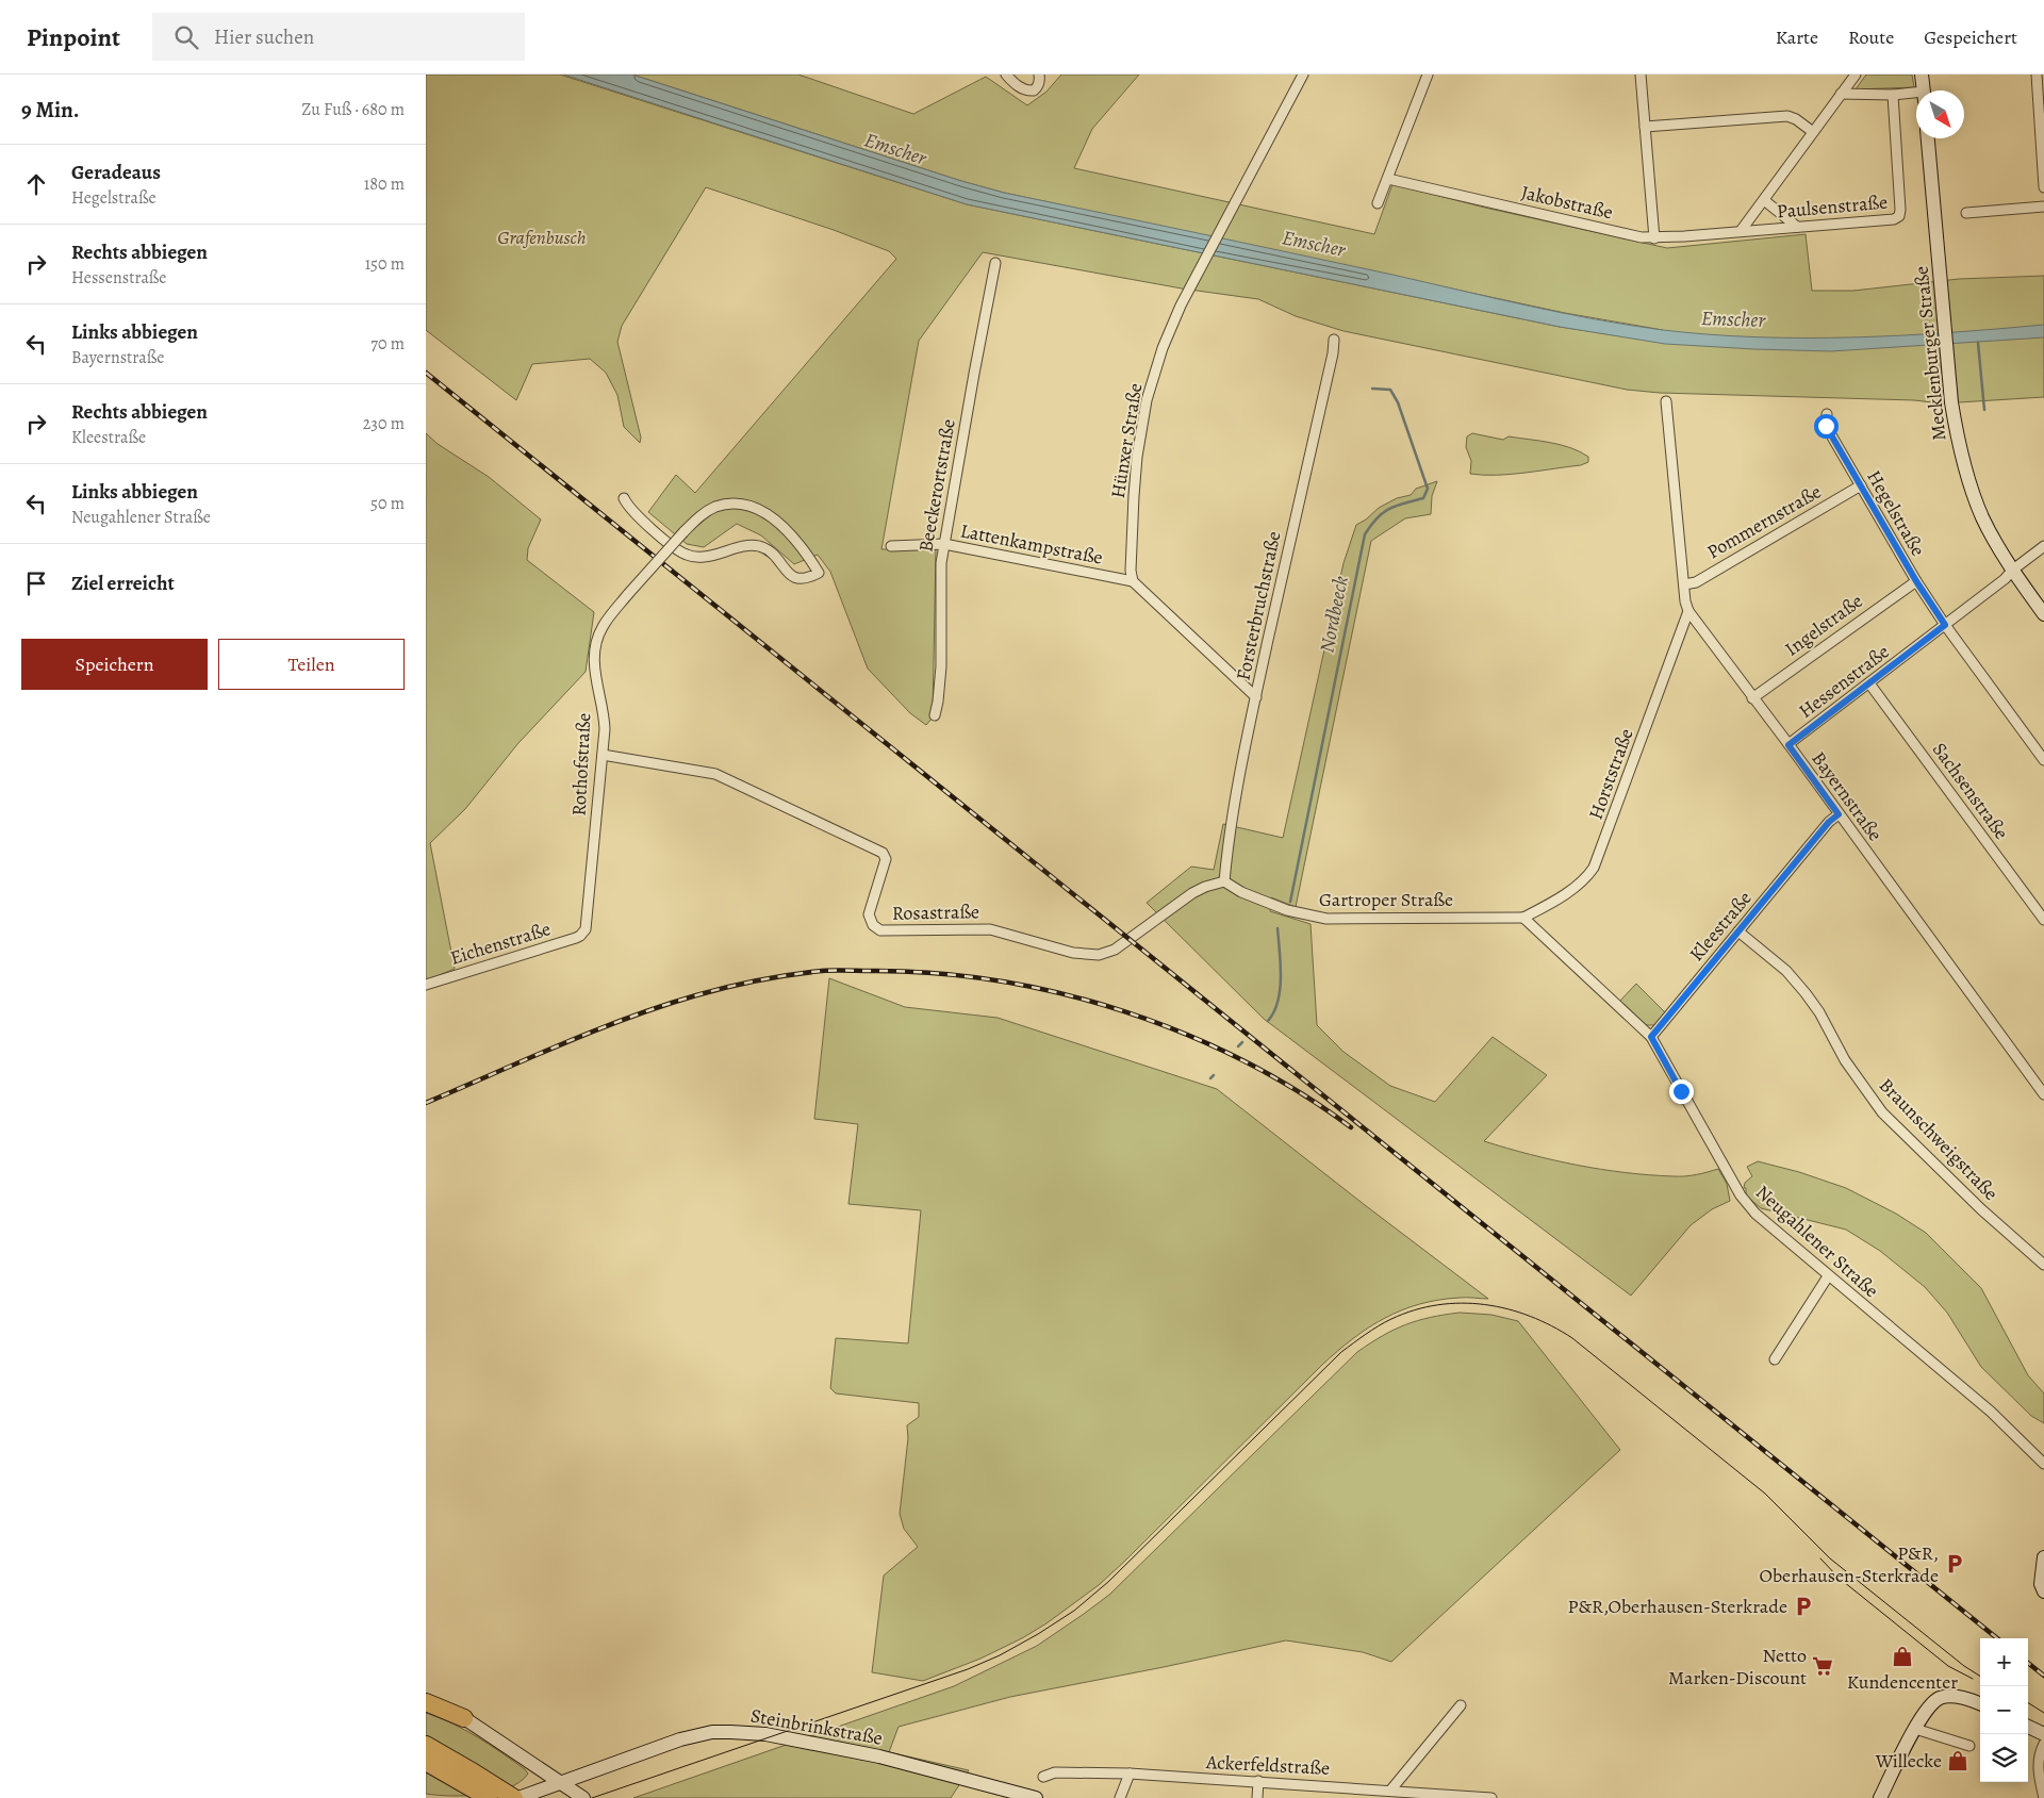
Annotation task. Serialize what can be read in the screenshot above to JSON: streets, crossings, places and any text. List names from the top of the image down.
{
  "streets": {
    "street": [
      "Jakobstraße",
      "Paulsenstraße",
      "Mecklenburger Straße",
      "Hünxer Straße",
      "Beeckerortstraße",
      "Hegelstraße",
      "Pommernstraße",
      "Lattenkampstraße",
      "Forsterbruchstraße",
      "Ingelstraße",
      "Hessenstraße",
      "Rothofstraße",
      "Horststraße",
      "Sachsenstraße",
      "Bayernstraße",
      "Gartroper Straße",
      "Rosastraße",
      "Kleestraße",
      "Eichenstraße",
      "Braunschweigstraße",
      "Neugahlener Straße",
      "Steinbrinkstraße",
      "Ackerfeldstraße"
    ]
  },
  "crossings": [
    ["Jakobstraße", "Paulsenstraße"],
    ["Mecklenburger Straße", "Hessenstraße"],
    ["Hünxer Straße", "Lattenkampstraße"],
    ["Beeckerortstraße", "Lattenkampstraße"],
    ["Hegelstraße", "Pommernstraße"],
    ["Hegelstraße", "Ingelstraße"],
    ["Hegelstraße", "Hessenstraße"],
    ["Pommernstraße", "Bayernstraße"],
    ["Forsterbruchstraße", "Gartroper Straße"],
    ["Forsterbruchstraße", "Rosastraße"],
    ["Ingelstraße", "Bayernstraße"],
    ["Hessenstraße", "Sachsenstraße"],
    ["Hessenstraße", "Bayernstraße"],
    ["Rothofstraße", "Rosastraße"],
    ["Rothofstraße", "Eichenstraße"],
    ["Horststraße", "Bayernstraße"],
    ["Horststraße", "Gartroper Straße"],
    ["Horststraße", "Neugahlener Straße"],
    ["Bayernstraße", "Kleestraße"],
    ["Gartroper Straße", "Rosastraße"],
    ["Gartroper Straße", "Neugahlener Straße"],
    ["Kleestraße", "Braunschweigstraße"],
    ["Kleestraße", "Neugahlener Straße"]
  ],
  "water": ["Emscher", "Nordbeeck"],
  "parks": ["Grafenbusch"],
  "places": {
    "parking": ["P&R, Oberhausen-Sterkrade", "P&R,Oberhausen-Sterkrade"],
    "shop": ["Kundencenter", "Willecke"],
    "supermarket": ["Netto Marken-Discount"]
  },
  "north": "bottom right",
  "page": {
    "header": "Pinpoint",
    "search": "Hier suchen",
    "nav": ["Karte", "Route", "Gespeichert"],
    "heading": ["9 Min.", "Zu Fuß · 680 m"],
    "list": [
      ["Geradeaus", "Hegelstraße", "180 m"],
      ["Rechts abbiegen", "Hessenstraße", "150 m"],
      ["Links abbiegen", "Bayernstraße", "70 m"],
      ["Rechts abbiegen", "Kleestraße", "230 m"],
      ["Links abbiegen", "Neugahlener Straße", "50 m"],
      "Ziel erreicht"
    ],
    "buttons": ["Speichern", "Teilen"],
    "map_buttons": ["+", "−"]
  }
}
